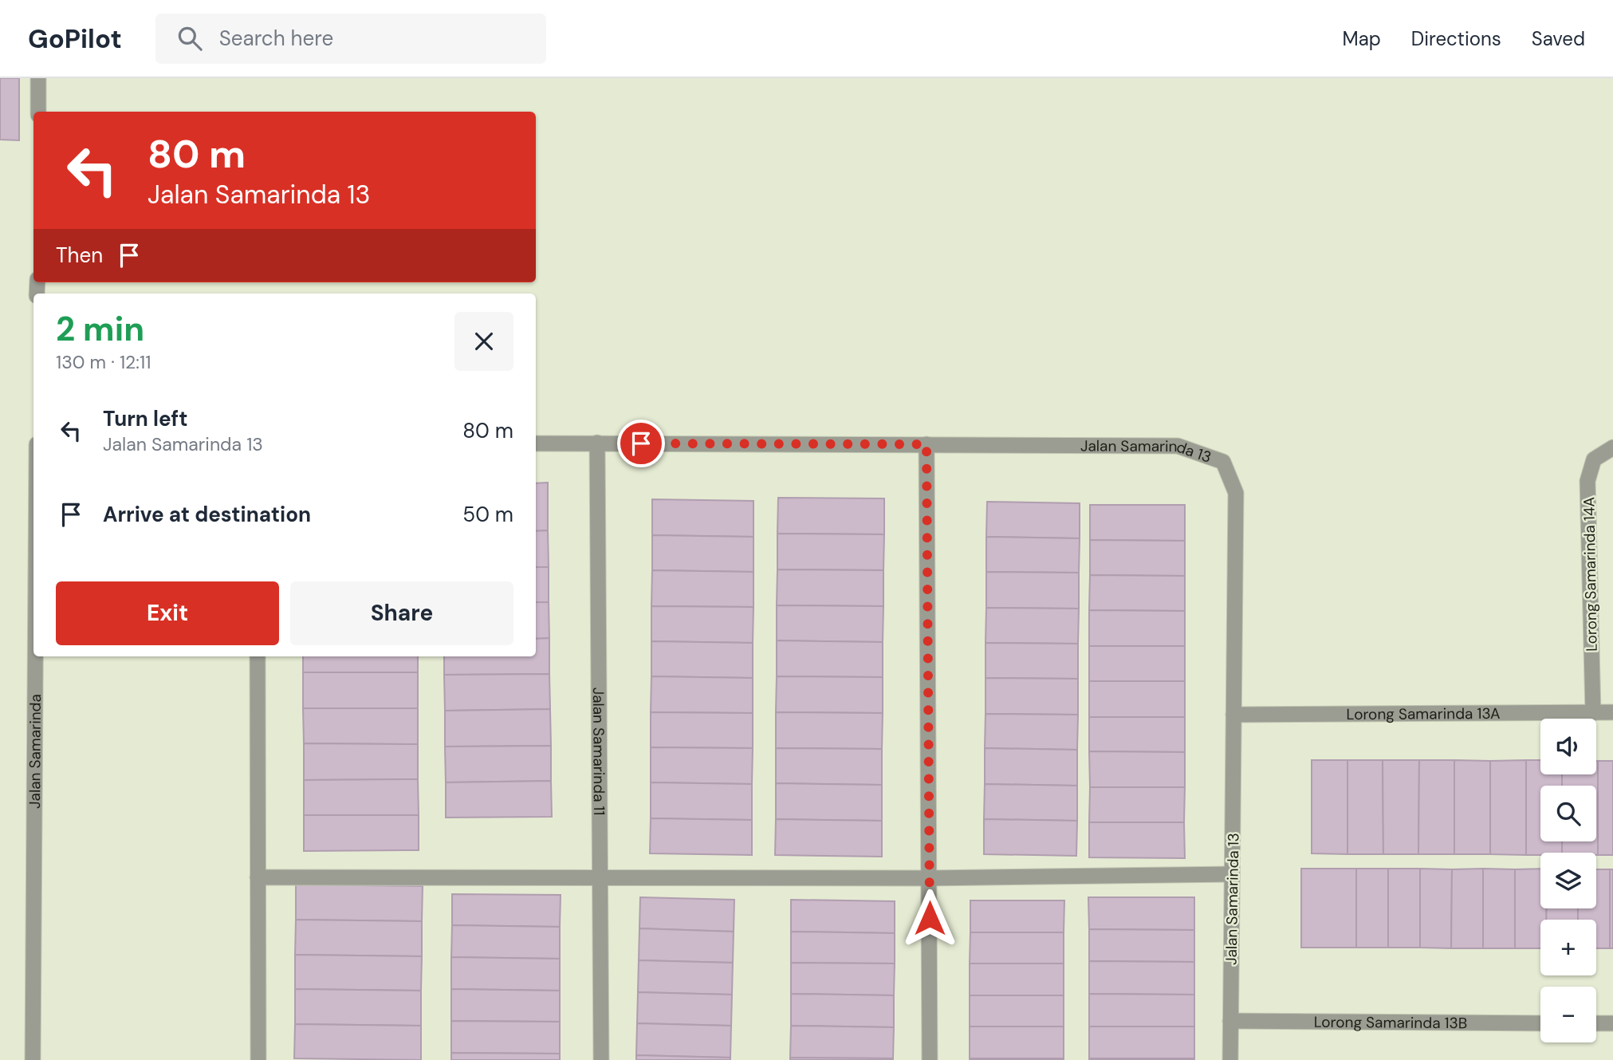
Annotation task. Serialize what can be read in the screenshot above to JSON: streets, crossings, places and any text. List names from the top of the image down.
{
  "streets": {
    "street": [
      "Jalan Samarinda 13",
      "Lorong Samarinda 14A",
      "Lorong Samarinda 13A",
      "Jalan Samarinda 11",
      "Jalan Samarinda",
      "Lorong Samarinda 13B"
    ]
  },
  "crossings": [
    ["Jalan Samarinda 13", "Lorong Samarinda 13A"],
    ["Jalan Samarinda 13", "Jalan Samarinda 11"],
    ["Jalan Samarinda 13", "Lorong Samarinda 13B"],
    ["Lorong Samarinda 14A", "Lorong Samarinda 13A"]
  ],
  "page": {
    "header": "GoPilot",
    "search": "Search here",
    "nav": ["Map", "Directions", "Saved"],
    "turn": ["80 m", "Jalan Samarinda 13"],
    "then": "Then",
    "heading": ["2 min", "130 m · 12:11"],
    "list": [
      {
        "name": "Turn left",
        "note": "Jalan Samarinda 13",
        "value": "80 m"
      },
      {
        "name": "Arrive at destination",
        "value": "50 m"
      }
    ],
    "buttons": ["Exit", "Share"],
    "map_buttons": ["+", "−"]
  }
}
